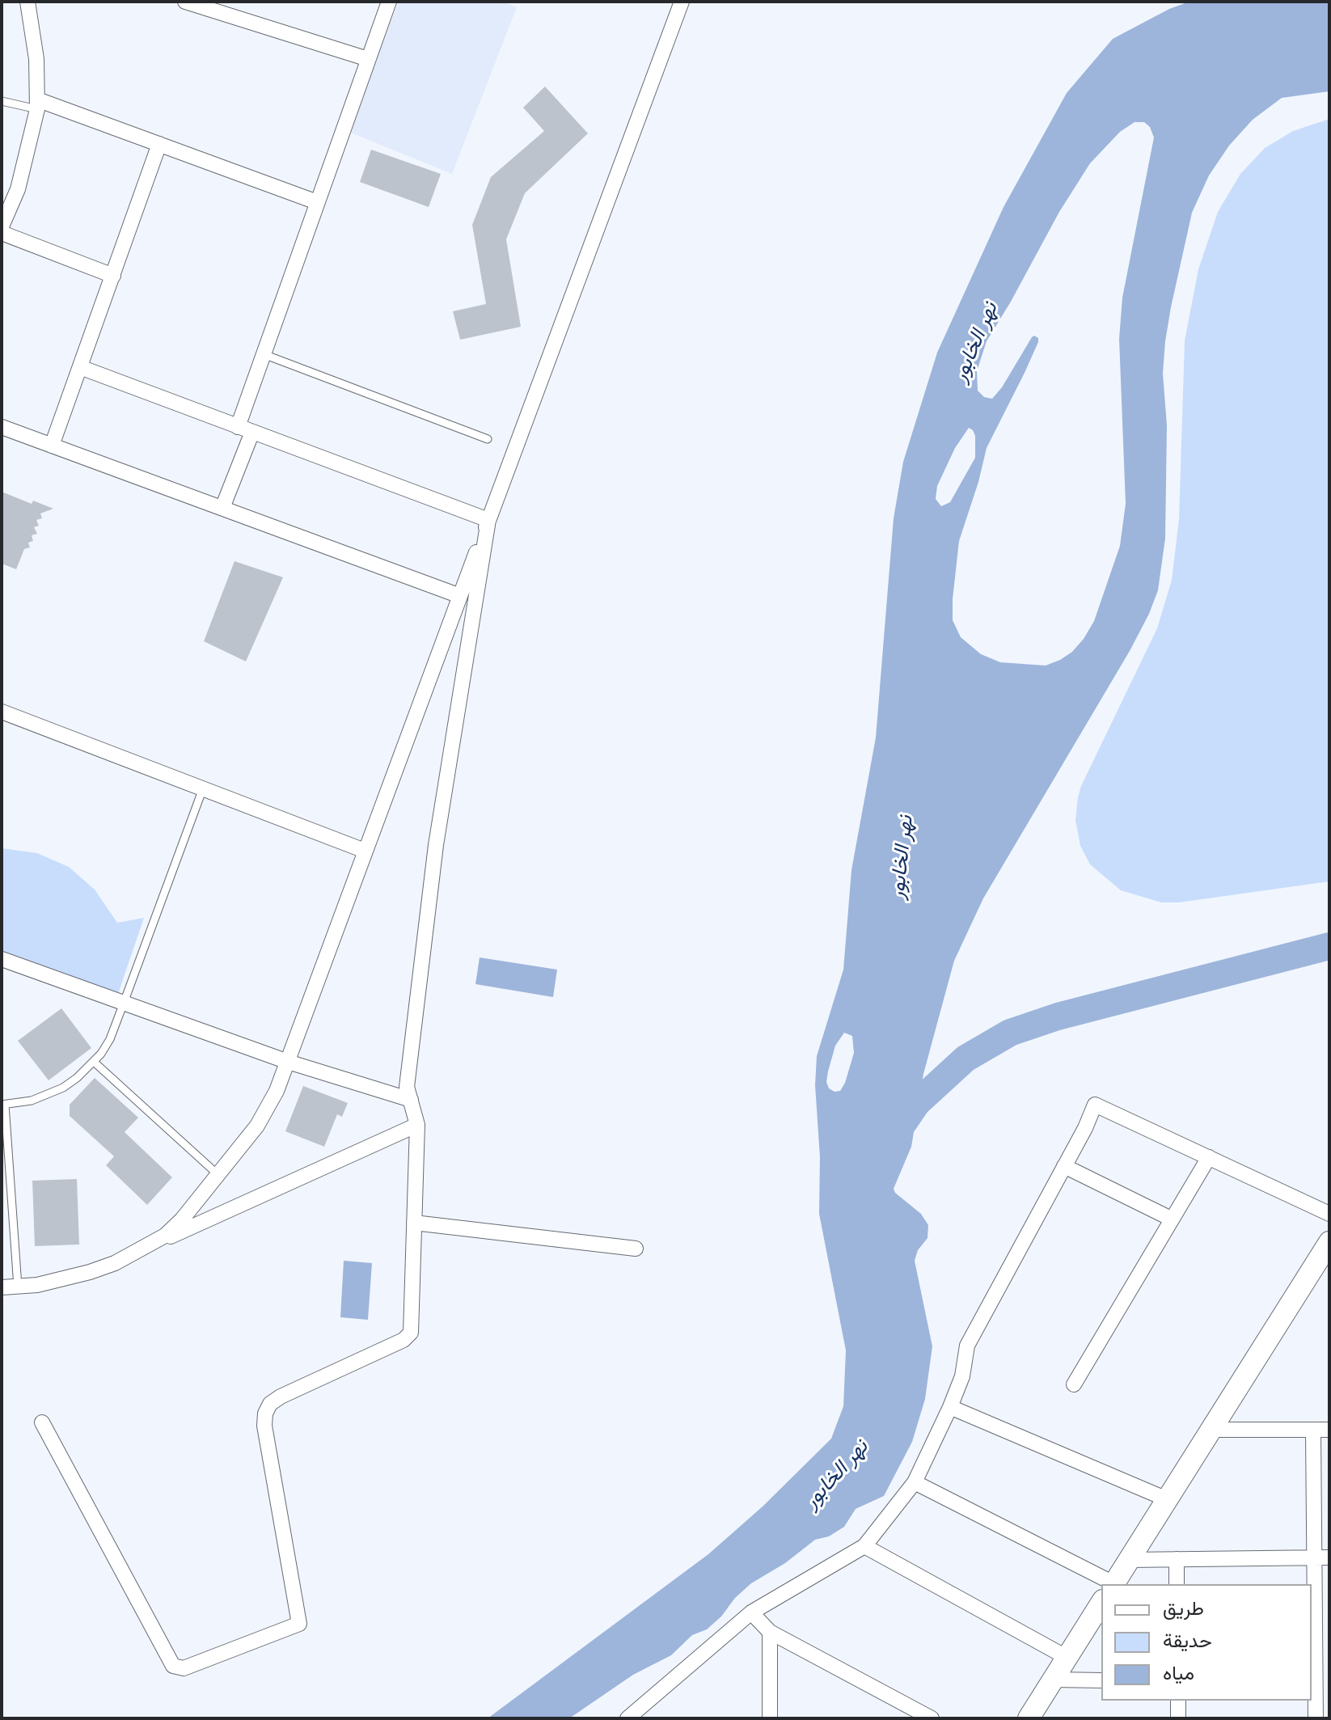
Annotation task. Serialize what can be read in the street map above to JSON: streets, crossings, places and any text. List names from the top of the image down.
{
  "water": ["نهر الخابور"],
  "legend": ["طريق", "حديقة", "مياه"]
}
